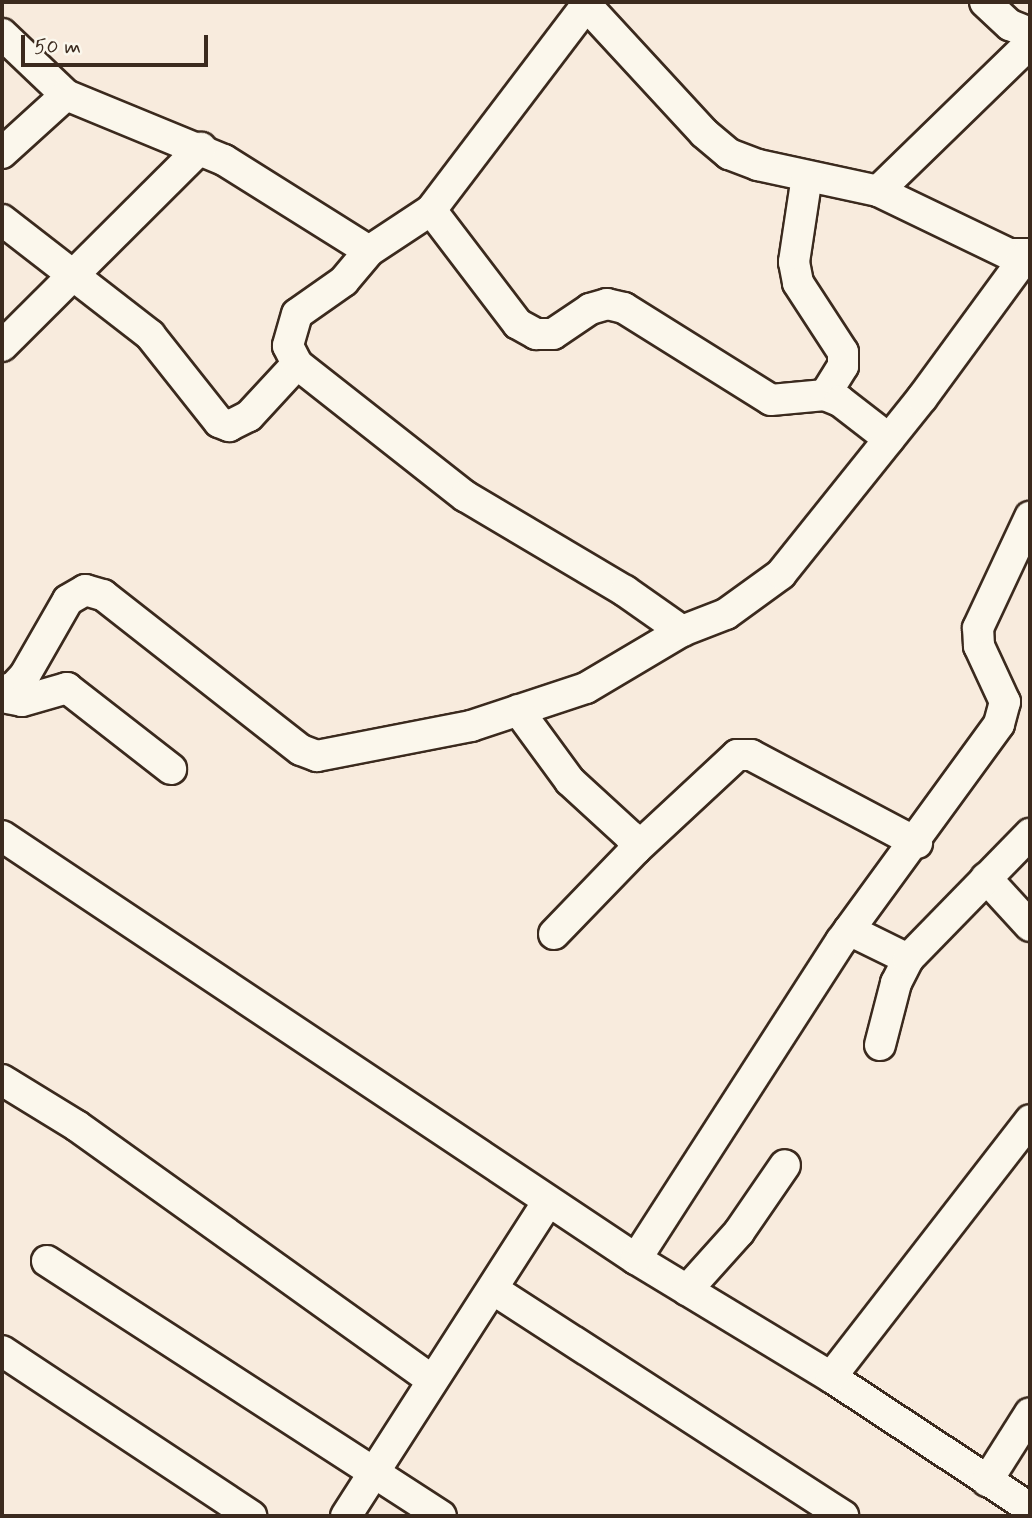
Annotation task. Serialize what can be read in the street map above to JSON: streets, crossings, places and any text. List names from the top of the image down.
{
  "scale_bar": "50 m"
}
